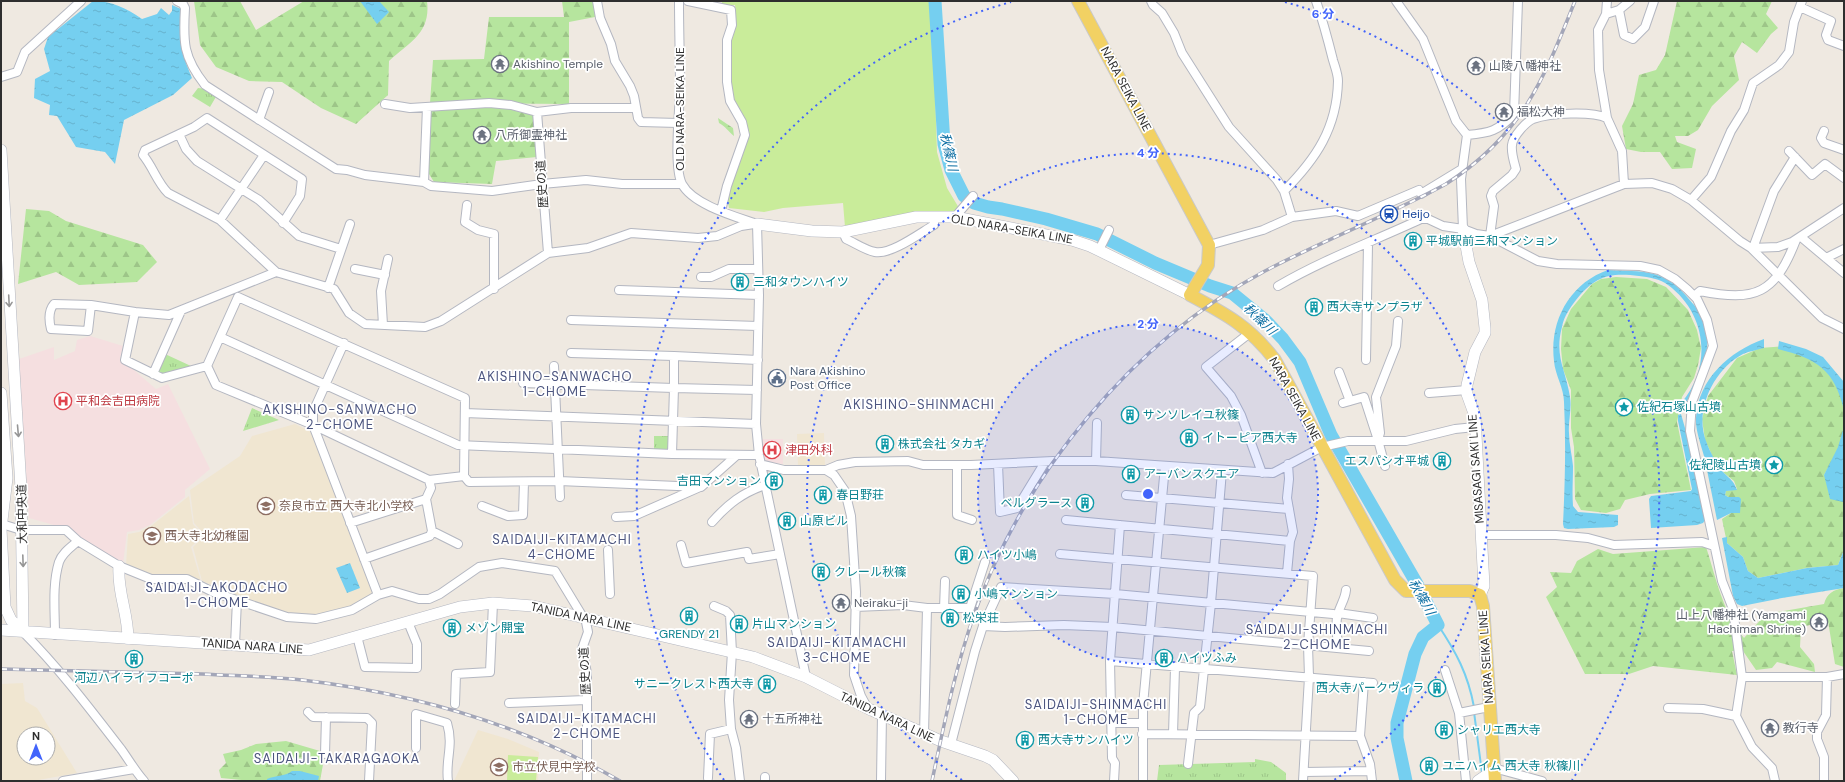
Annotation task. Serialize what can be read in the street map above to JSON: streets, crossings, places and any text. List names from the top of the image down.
{
  "streets": {
    "main road": [
      "NARA SEIKA LINE",
      "OLD NARA-SEIKA LINE",
      "MISASAGI SAKI LINE",
      "大和中央道",
      "TANIDA NARA LINE"
    ],
    "street": ["歴史の道"]
  },
  "crossings": [
    ["NARA SEIKA LINE", "OLD NARA-SEIKA LINE"],
    ["NARA SEIKA LINE", "MISASAGI SAKI LINE"],
    ["歴史の道", "TANIDA NARA LINE"],
    ["大和中央道", "TANIDA NARA LINE"]
  ],
  "districts": [
    "AKISHINO-SANWACHO 1-CHOME",
    "AKISHINO-SHINMACHI",
    "AKISHINO-SANWACHO 2-CHOME",
    "SAIDAIJI-KITAMACHI 4-CHOME",
    "SAIDAIJI-AKODACHO 1-CHOME",
    "SAIDAIJI-SHINMACHI 2-CHOME",
    "SAIDAIJI-KITAMACHI 3-CHOME",
    "SAIDAIJI-SHINMACHI 1-CHOME",
    "SAIDAIJI-KITAMACHI 2-CHOME",
    "SAIDAIJI-TAKARAGAOKA"
  ],
  "water": ["秋篠川"],
  "places": {
    "temple": [
      "Akishino Temple",
      "山陵八幡神社",
      "福松大神",
      "八所御霊神社",
      "Neiraku-ji",
      "山上八幡神社 (Yamgami Hachiman Shrine)",
      "十五所神社",
      "教行寺"
    ],
    "station": ["Heijo"],
    "building": [
      "平城駅前三和マンション",
      "三和タウンハイツ",
      "西大寺サンプラザ",
      "サンソレイユ秋篠",
      "イトーピア西大寺",
      "株式会社 タカギ",
      "エスパシオ平城",
      "アーバンスクエア",
      "吉田マンション",
      "春日野荘",
      "ベルグラース",
      "山原ビル",
      "ハイツ小嶋",
      "クレール秋篠",
      "小嶋マンション",
      "GRENDY 21",
      "松栄荘",
      "片山マンション",
      "メゾン開宝",
      "ハイツふみ",
      "河辺ハイライフコーポ",
      "サニークレスト西大寺",
      "西大寺パークヴィラ",
      "シャリエ西大寺",
      "西大寺サンハイツ",
      "ユニハイム 西大寺 秋篠川"
    ],
    "public building": ["Nara Akishino Post Office"],
    "hospital": ["平和会吉田病院", "津田外科"],
    "place": ["佐紀石塚山古墳", "佐紀陵山古墳"],
    "school or university": ["奈良市立 西大寺北小学校", "西大寺北幼稚園", "市立伏見中学校"]
  },
  "north": "top",
  "rings": ["6 分", "4 分", "2 分"]
}
